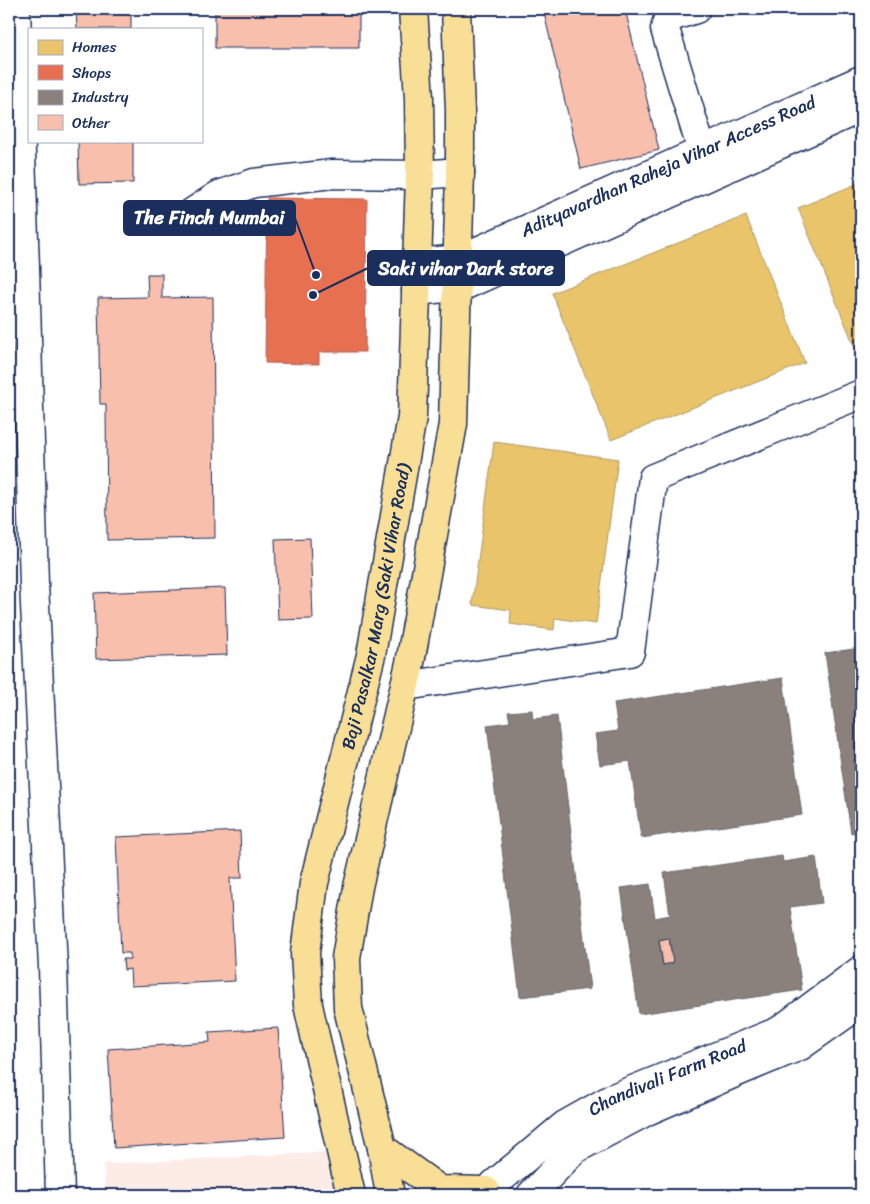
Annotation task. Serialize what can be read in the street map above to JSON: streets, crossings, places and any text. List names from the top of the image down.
{
  "streets": {
    "main road": ["Baji Pasalkar Marg (Saki Vihar Road)"],
    "street": ["Adityavardhan Raheja Vihar Access Road", "Chandivali Farm Road"]
  },
  "crossings": [
    ["Adityavardhan Raheja Vihar Access Road", "Baji Pasalkar Marg (Saki Vihar Road)"]
  ],
  "places": ["The Finch Mumbai", "Saki vihar Dark store"],
  "legend": [
    "Homes",
    "Shops",
    "Industry",
    "Other"
  ]
}
